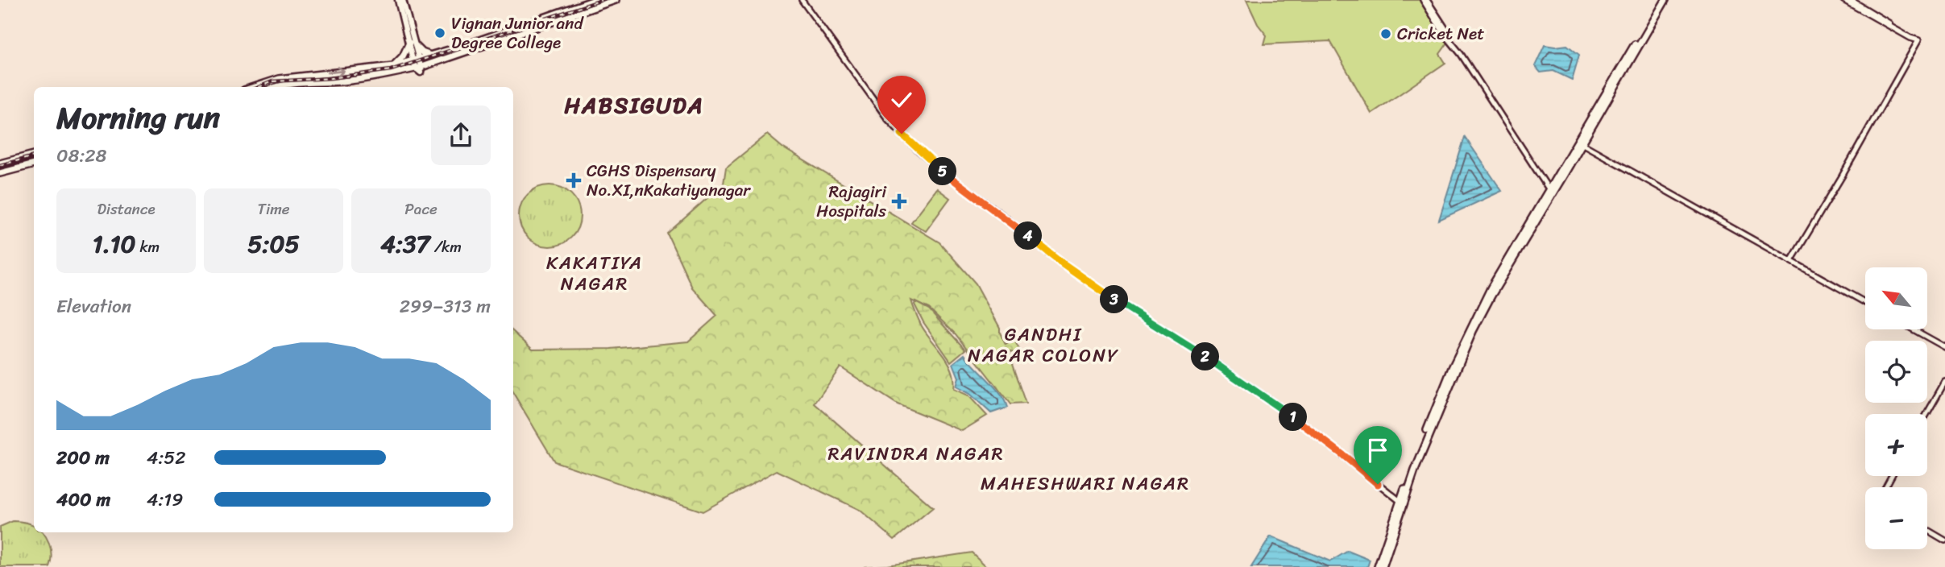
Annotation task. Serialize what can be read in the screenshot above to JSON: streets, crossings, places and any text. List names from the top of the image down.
{
  "districts": [
    "HABSIGUDA",
    "KAKATIYA NAGAR",
    "GANDHI NAGAR COLONY",
    "RAVINDRA NAGAR",
    "MAHESHWARI NAGAR"
  ],
  "places": {
    "other": ["Vignan Junior and Degree College", "Cricket Net"],
    "health": ["CGHS Dispensary No.XI,nKakatiyanagar", "Rajagiri Hospitals"]
  },
  "north": "top left",
  "page": {
    "heading": ["Morning run", "08:28"],
    "pins": [
      "5",
      "4",
      "3",
      "2",
      "1"
    ],
    "stats": [
      ["Distance", "1.10 km"],
      ["Time", "5:05"],
      ["Pace", "4:37 /km"]
    ],
    "map_buttons": ["+", "−"],
    "chart": ["Elevation", "299–313 m"],
    "list": [
      {
        "name": "200 m",
        "note": "4:52"
      },
      {
        "name": "400 m",
        "note": "4:19"
      }
    ]
  }
}
